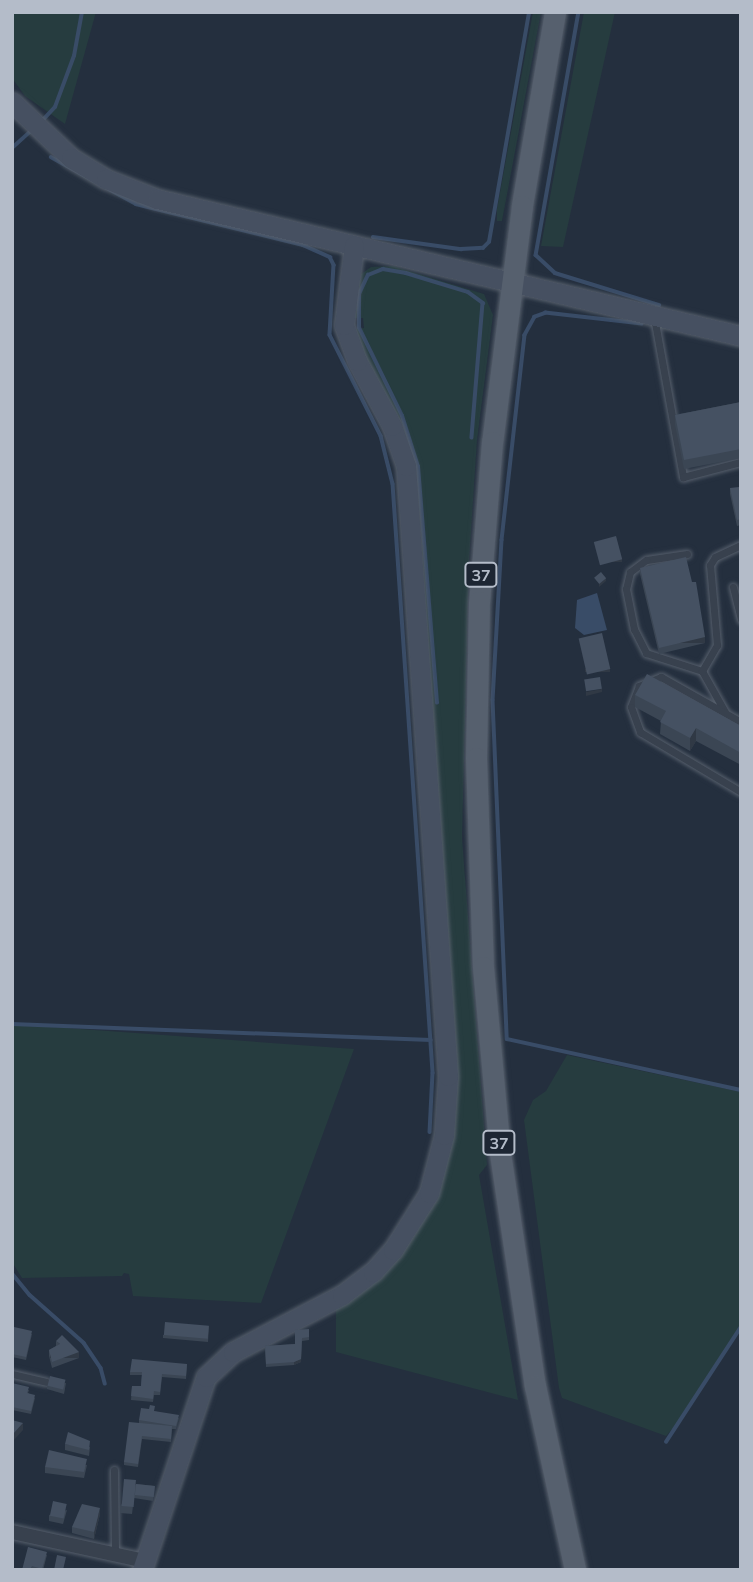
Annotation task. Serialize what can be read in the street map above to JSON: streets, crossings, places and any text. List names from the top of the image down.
{
  "streets": {
    "main road": ["37"]
  }
}
